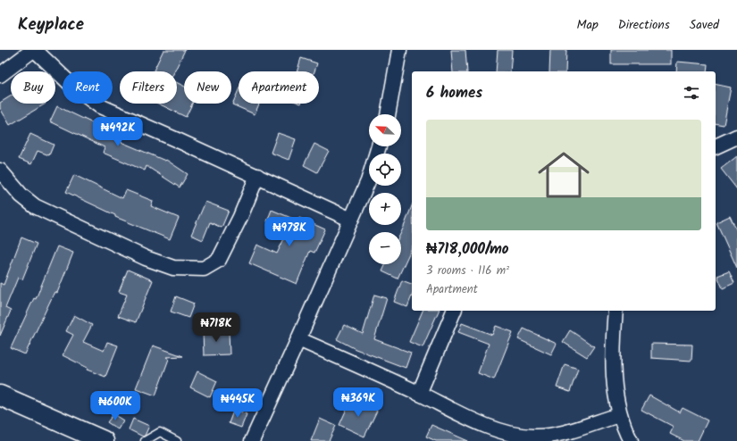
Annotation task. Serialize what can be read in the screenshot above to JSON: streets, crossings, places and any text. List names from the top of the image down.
{
  "north": "top left",
  "page": {
    "header": "Keyplace",
    "nav": ["Map", "Directions", "Saved"],
    "chip": [
      "Buy",
      "Rent",
      "Filters",
      "New",
      "Apartment"
    ],
    "heading": "6 homes",
    "map_buttons": ["+", "−"],
    "list": [
      {
        "name": "₦718,000/mo",
        "note": "3 rooms · 116 m² · Apartment"
      }
    ],
    "price": [
      "₦492K",
      "₦978K",
      "₦718K",
      "₦369K",
      "₦445K",
      "₦600K"
    ]
  }
}
